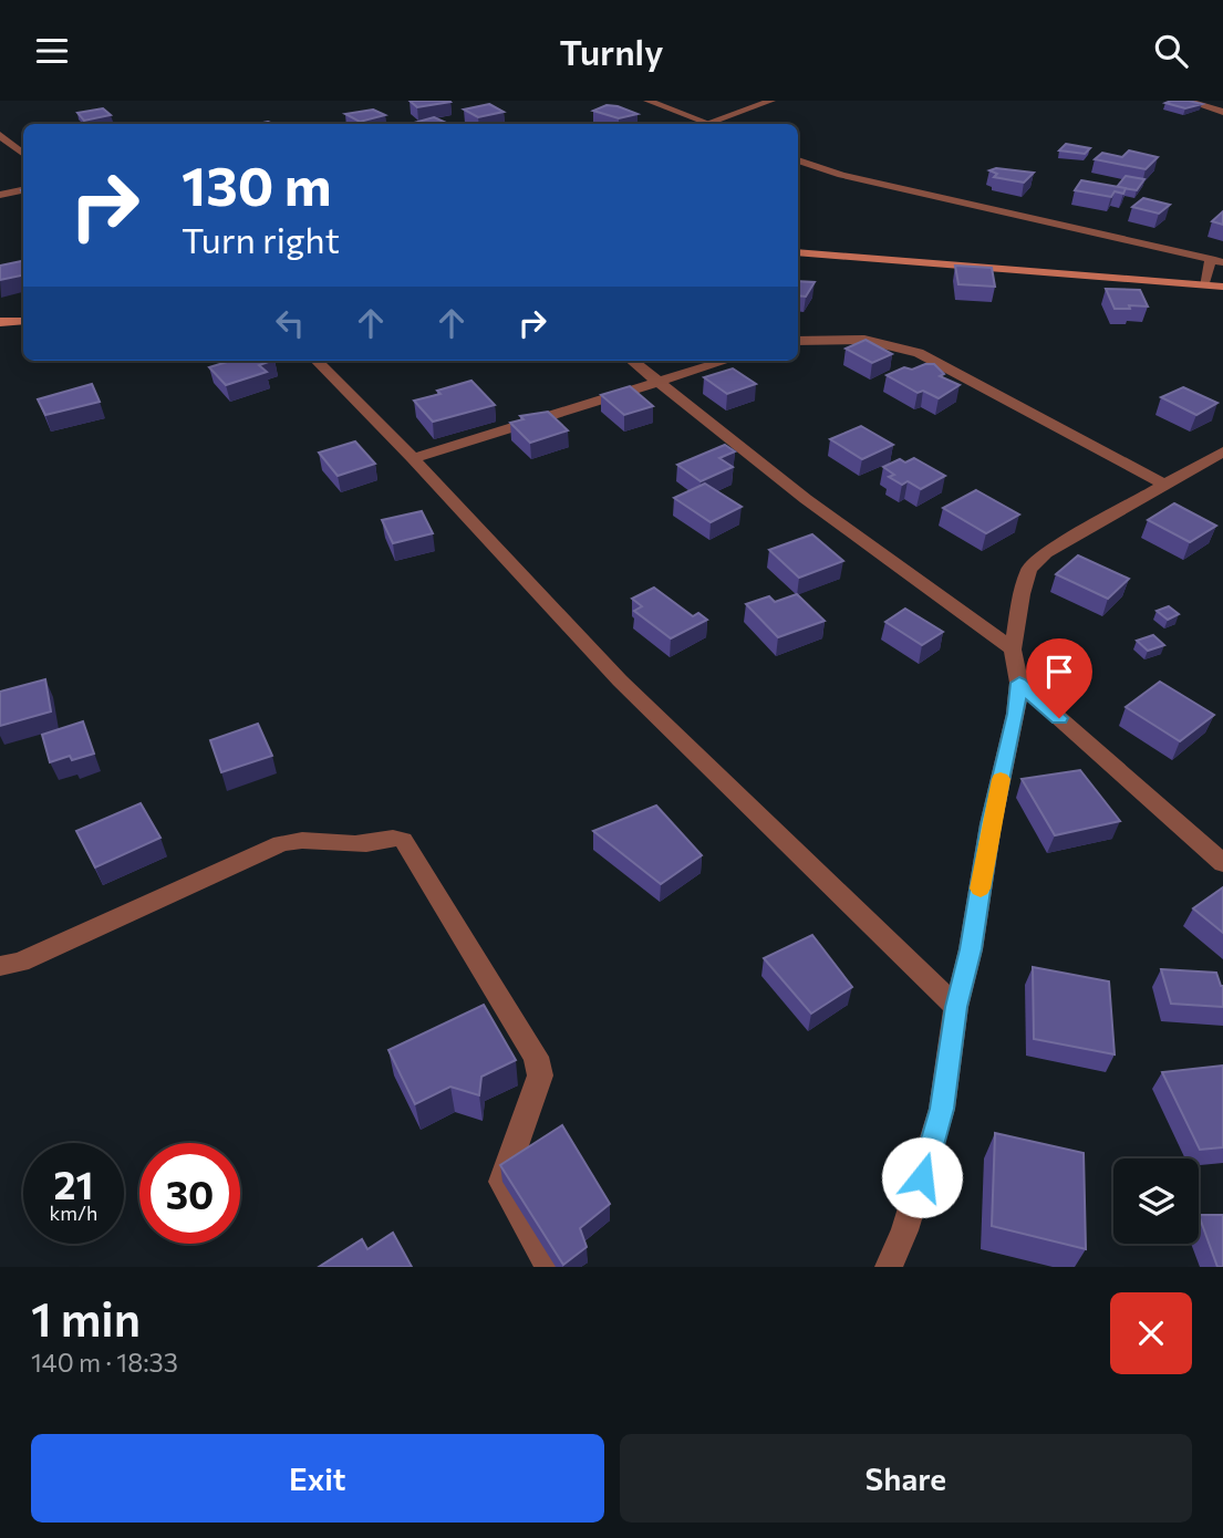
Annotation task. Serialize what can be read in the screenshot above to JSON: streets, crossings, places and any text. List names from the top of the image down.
{
  "page": {
    "header": "Turnly",
    "turn": ["130 m", "Turn right"],
    "speed": "21 km/h",
    "limit": "30",
    "heading": ["1 min", "140 m · 18:33"],
    "buttons": ["Exit", "Share"]
  }
}
